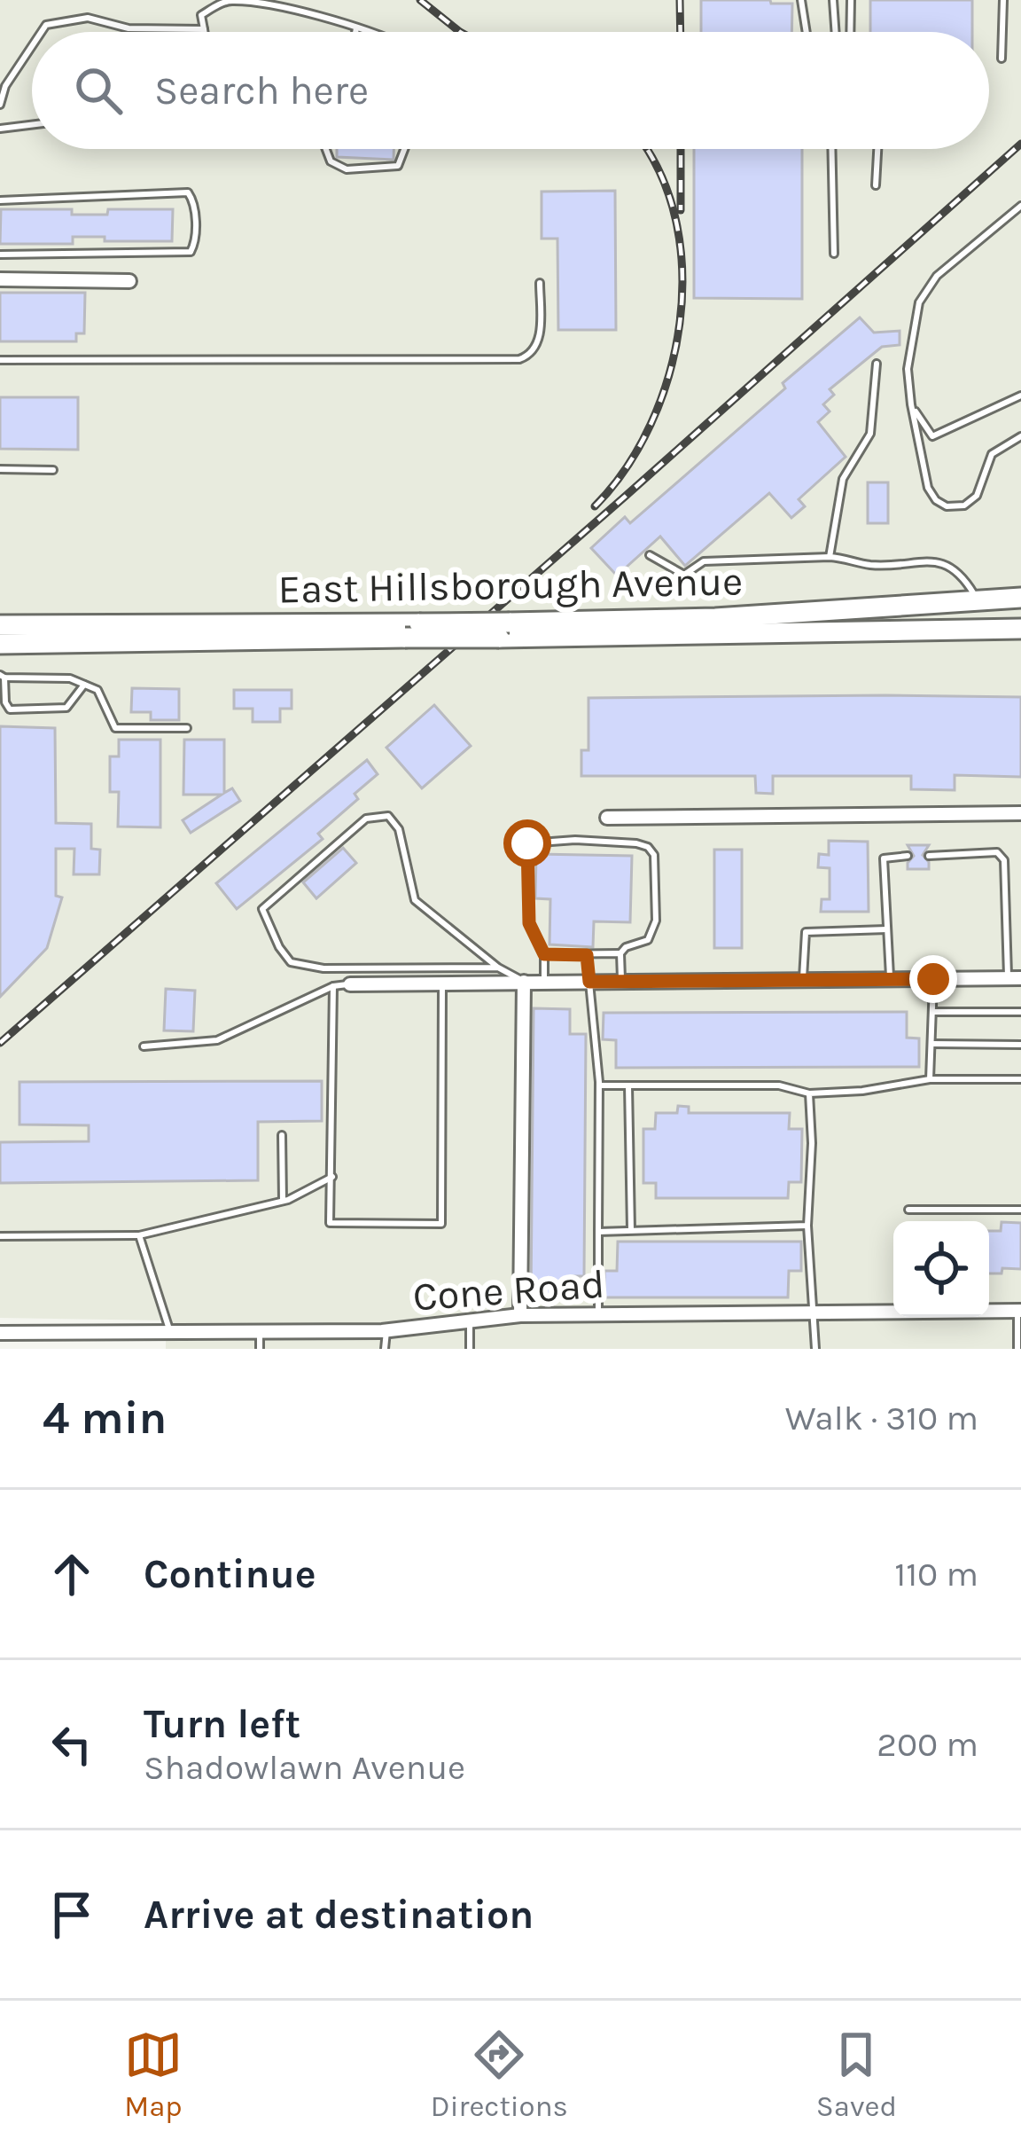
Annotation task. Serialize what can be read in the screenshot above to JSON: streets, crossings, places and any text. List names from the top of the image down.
{
  "streets": {
    "main road": ["East Hillsborough Avenue"],
    "street": ["Cone Road"]
  },
  "page": {
    "search": "Search here",
    "heading": ["4 min", "Walk · 310 m"],
    "list": [
      ["Continue", "110 m"],
      ["Turn left", "Shadowlawn Avenue", "200 m"],
      "Arrive at destination"
    ],
    "nav": ["Map", "Directions", "Saved"]
  }
}
